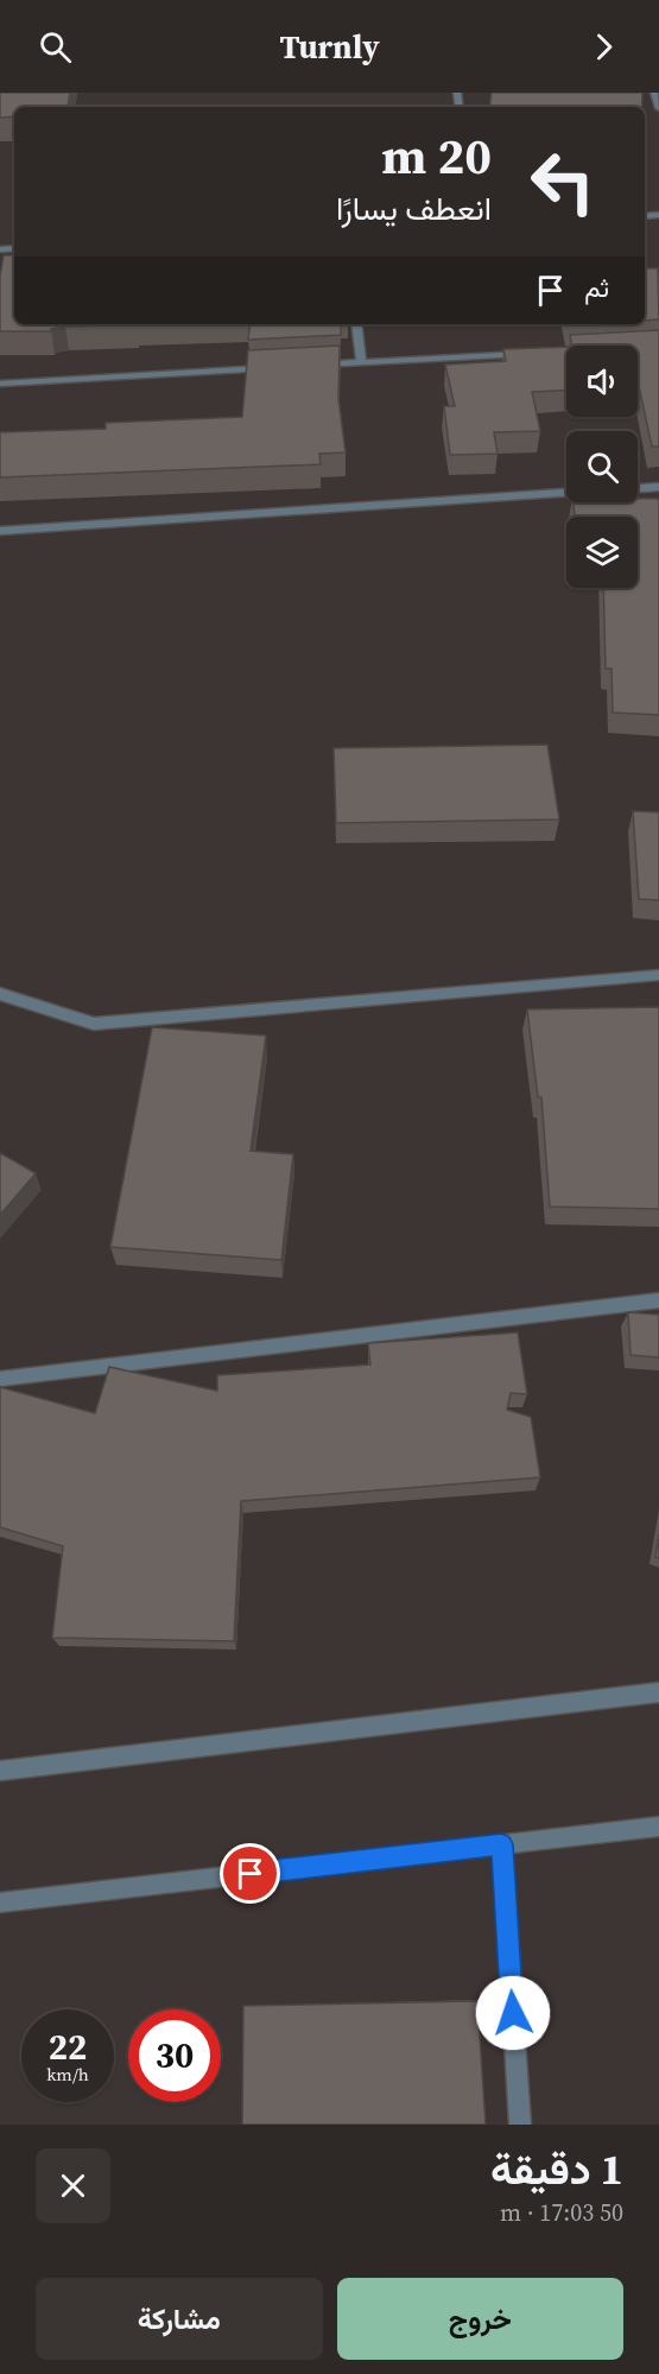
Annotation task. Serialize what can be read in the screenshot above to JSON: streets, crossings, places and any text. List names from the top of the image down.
{
  "page": {
    "header": "Turnly",
    "turn": ["20 m", "انعطف يسارًا"],
    "then": "ثم",
    "speed": "22 km/h",
    "limit": "30",
    "heading": ["1 دقيقة", "50 m · 17:03"],
    "buttons": ["خروج", "مشاركة"]
  }
}
